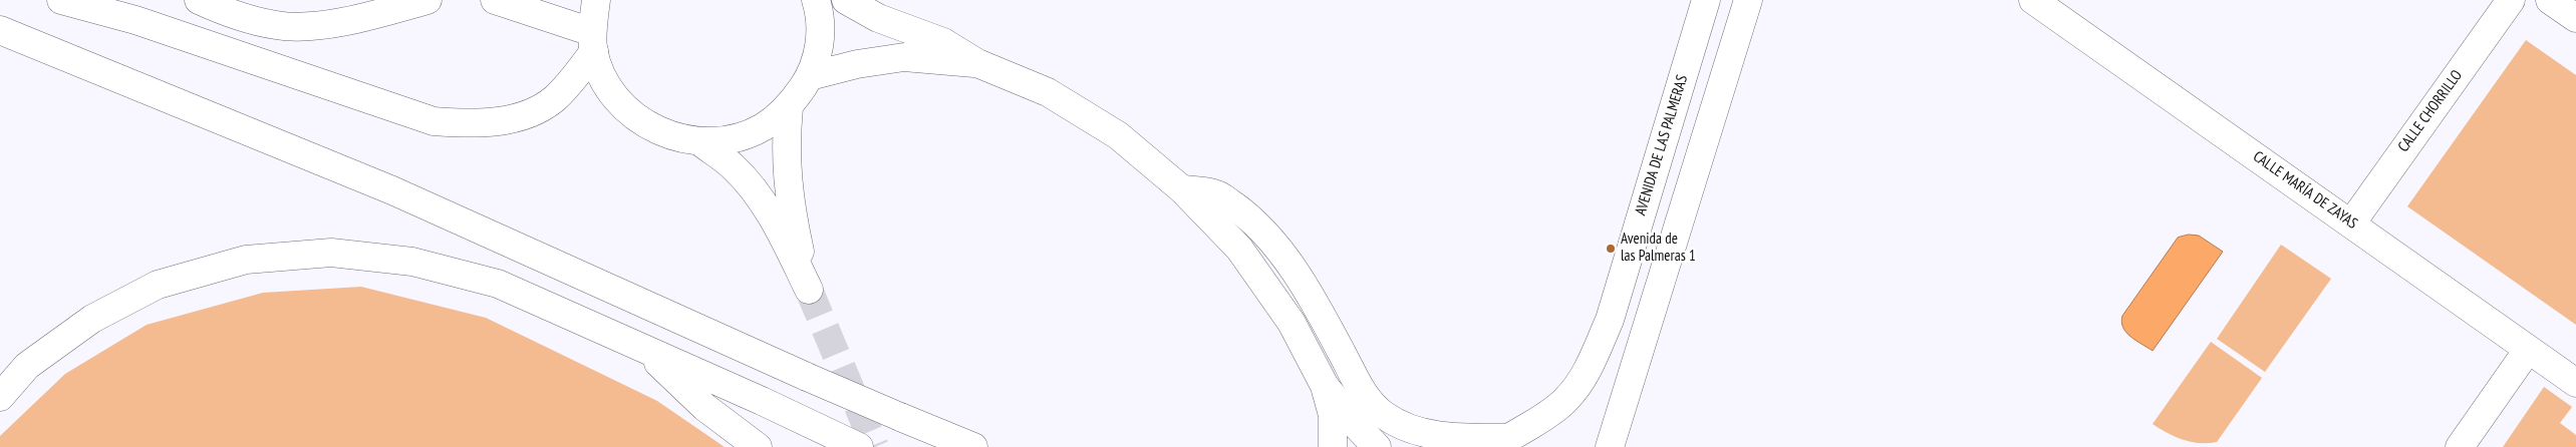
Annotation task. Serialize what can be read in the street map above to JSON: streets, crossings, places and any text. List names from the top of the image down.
{
  "streets": {
    "main road": ["CALLE CHORRILLO", "AVENIDA DE LAS PALMERAS", "CALLE MARÍA DE ZAYAS"]
  },
  "crossings": [
    ["CALLE CHORRILLO", "CALLE MARÍA DE ZAYAS"]
  ],
  "places": ["Avenida de las Palmeras 1"]
}
